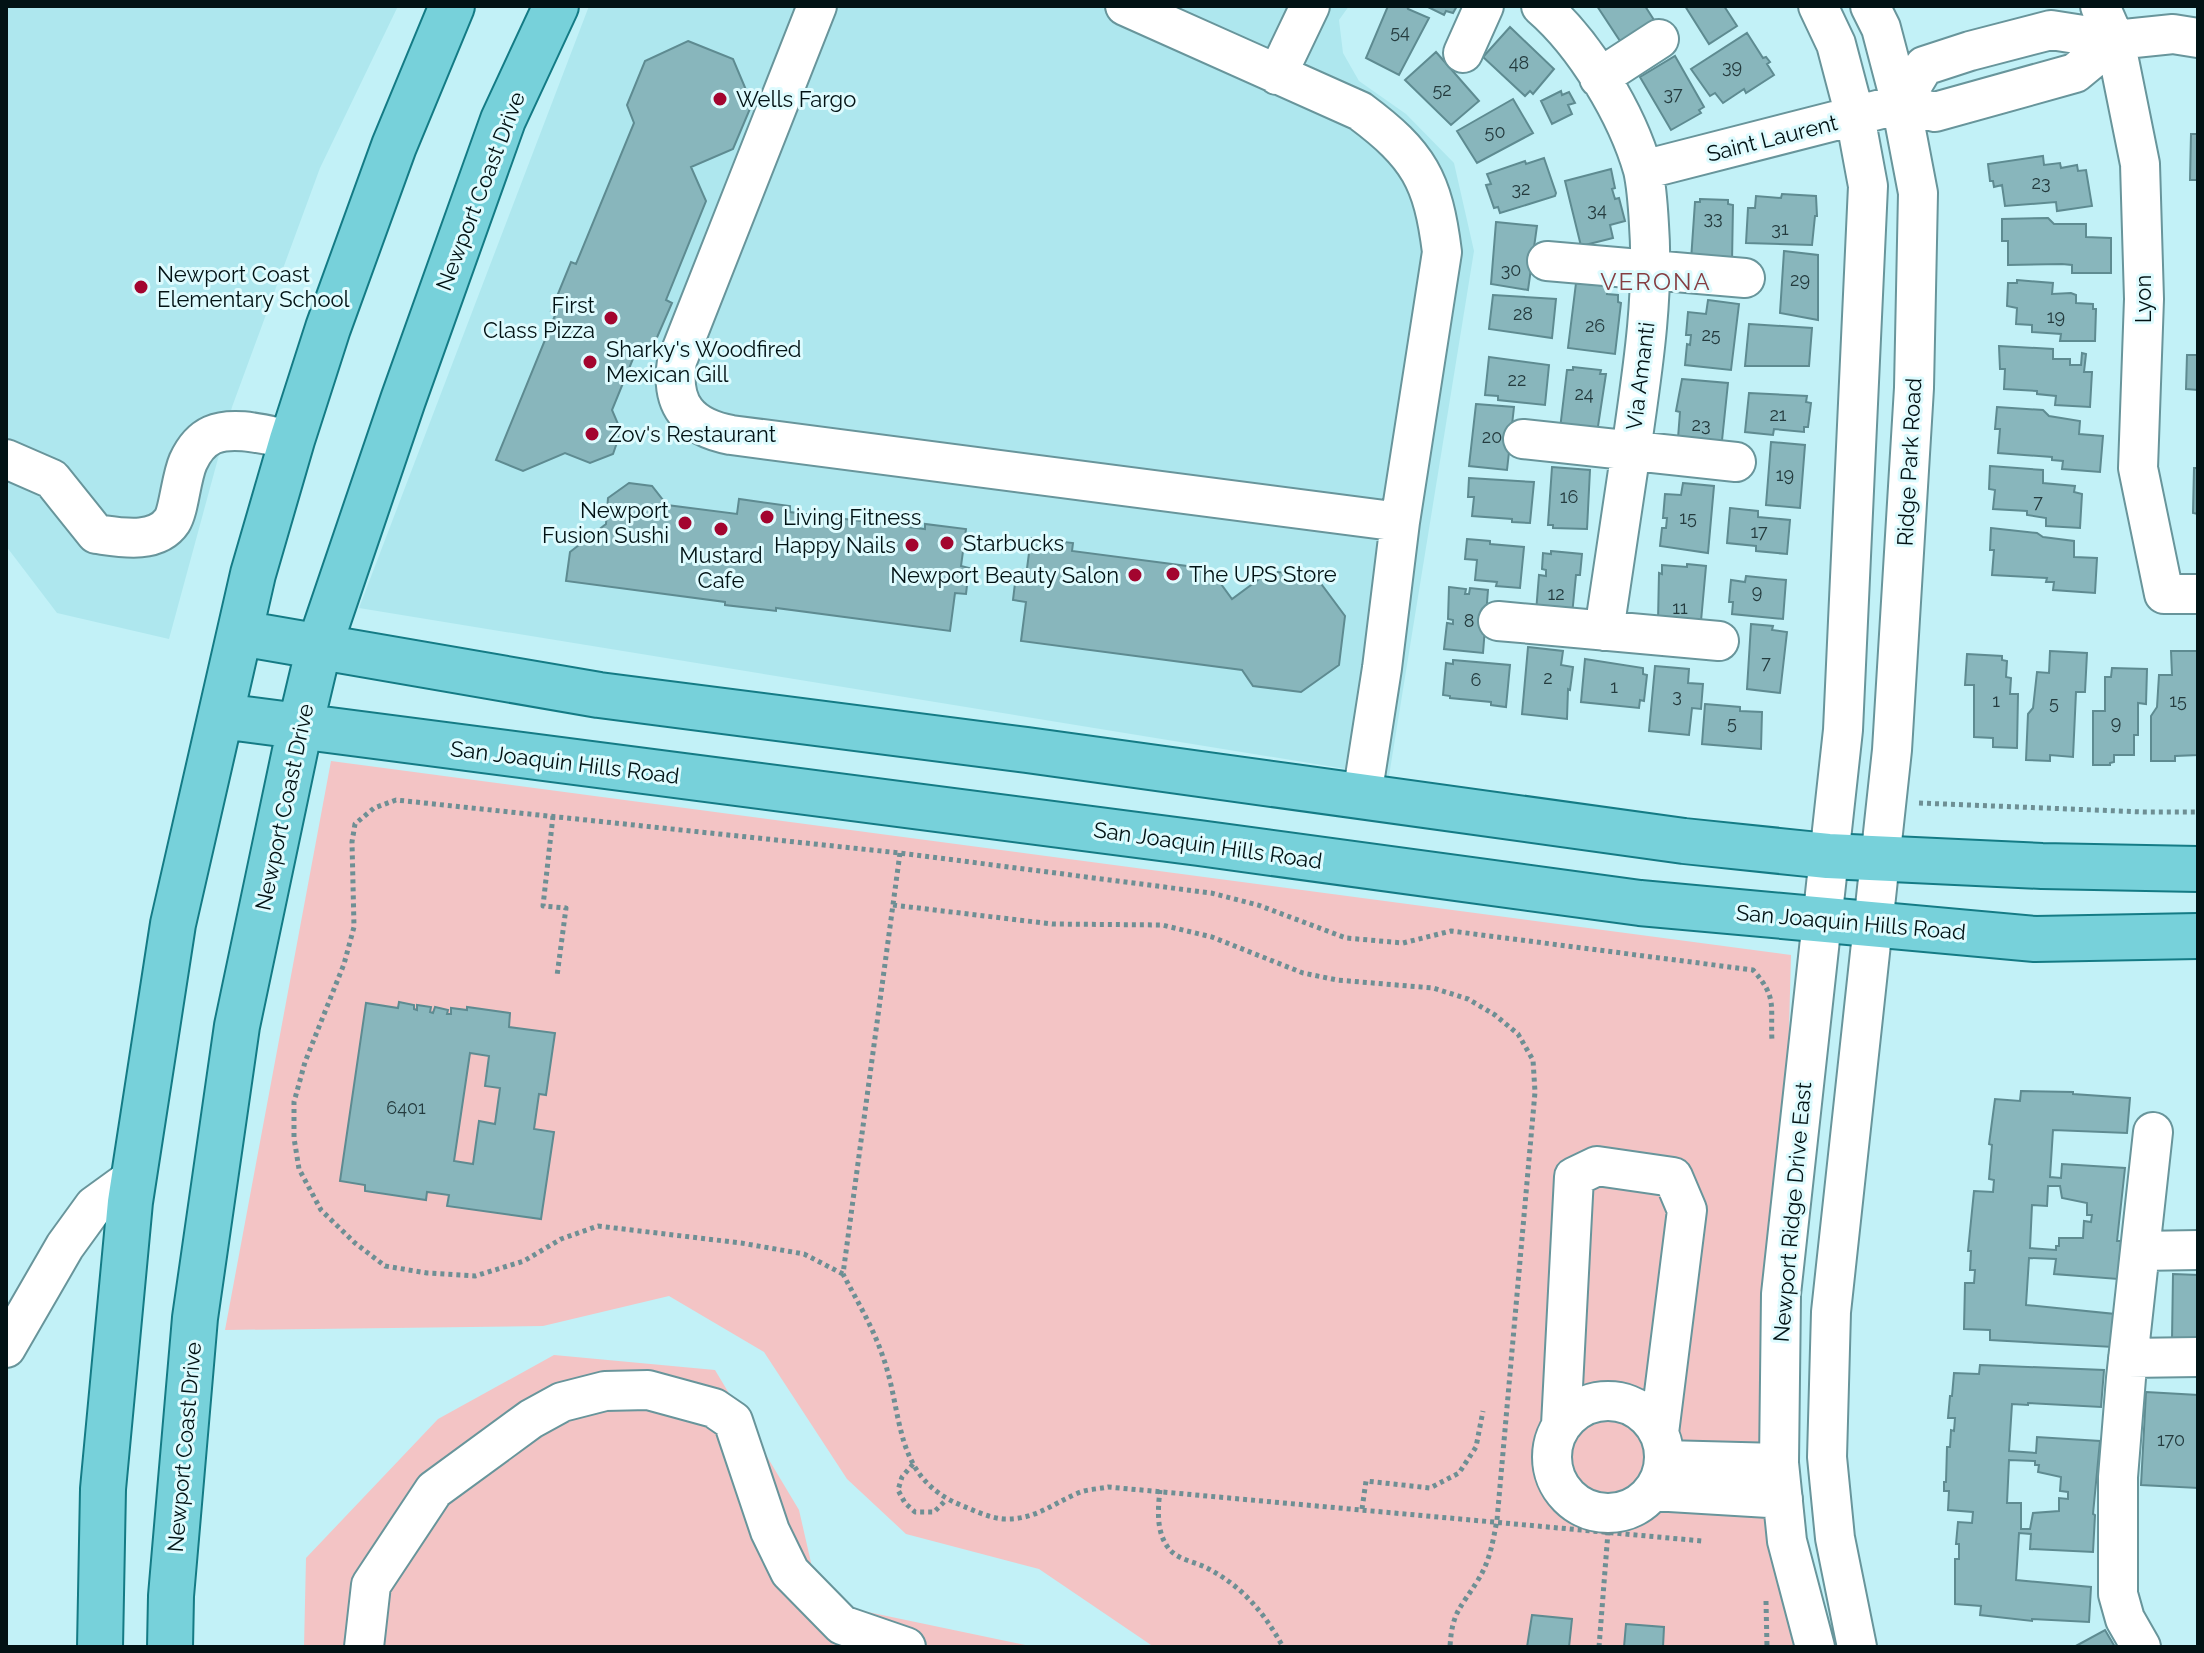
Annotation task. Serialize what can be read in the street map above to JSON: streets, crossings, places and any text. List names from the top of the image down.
{
  "streets": {
    "main road": ["Newport Coast Drive", "San Joaquin Hills Road"],
    "street": [
      "Saint Laurent",
      "Lyon",
      "Via Amanti",
      "Ridge Park Road",
      "Newport Ridge Drive East"
    ]
  },
  "crossings": [
    ["Saint Laurent", "Lyon"],
    ["Saint Laurent", "Via Amanti"],
    ["Saint Laurent", "Ridge Park Road"],
    ["Newport Coast Drive", "San Joaquin Hills Road"],
    ["Ridge Park Road", "San Joaquin Hills Road"],
    ["San Joaquin Hills Road", "Newport Ridge Drive East"]
  ],
  "districts": ["VERONA"],
  "places": [
    "Wells Fargo",
    "Newport Coast Elementary School",
    "First Class Pizza",
    "Sharky's Woodfired Mexican Gill",
    "Zov's Restaurant",
    "Living Fitness",
    "Newport Fusion Sushi",
    "Mustard Cafe",
    "Starbucks",
    "Happy Nails",
    "The UPS Store",
    "Newport Beauty Salon"
  ],
  "house_numbers": [
    "54",
    "48",
    "39",
    "52",
    "37",
    "50",
    "23",
    "32",
    "34",
    "33",
    "31",
    "30",
    "29",
    "28",
    "19",
    "26",
    "25",
    "22",
    "24",
    "21",
    "23",
    "20",
    "19",
    "16",
    "7",
    "15",
    "17",
    "9",
    "12",
    "11",
    "8",
    "7",
    "2",
    "6",
    "1",
    "3",
    "1",
    "15",
    "5",
    "5",
    "9",
    "6401",
    "170"
  ]
}
